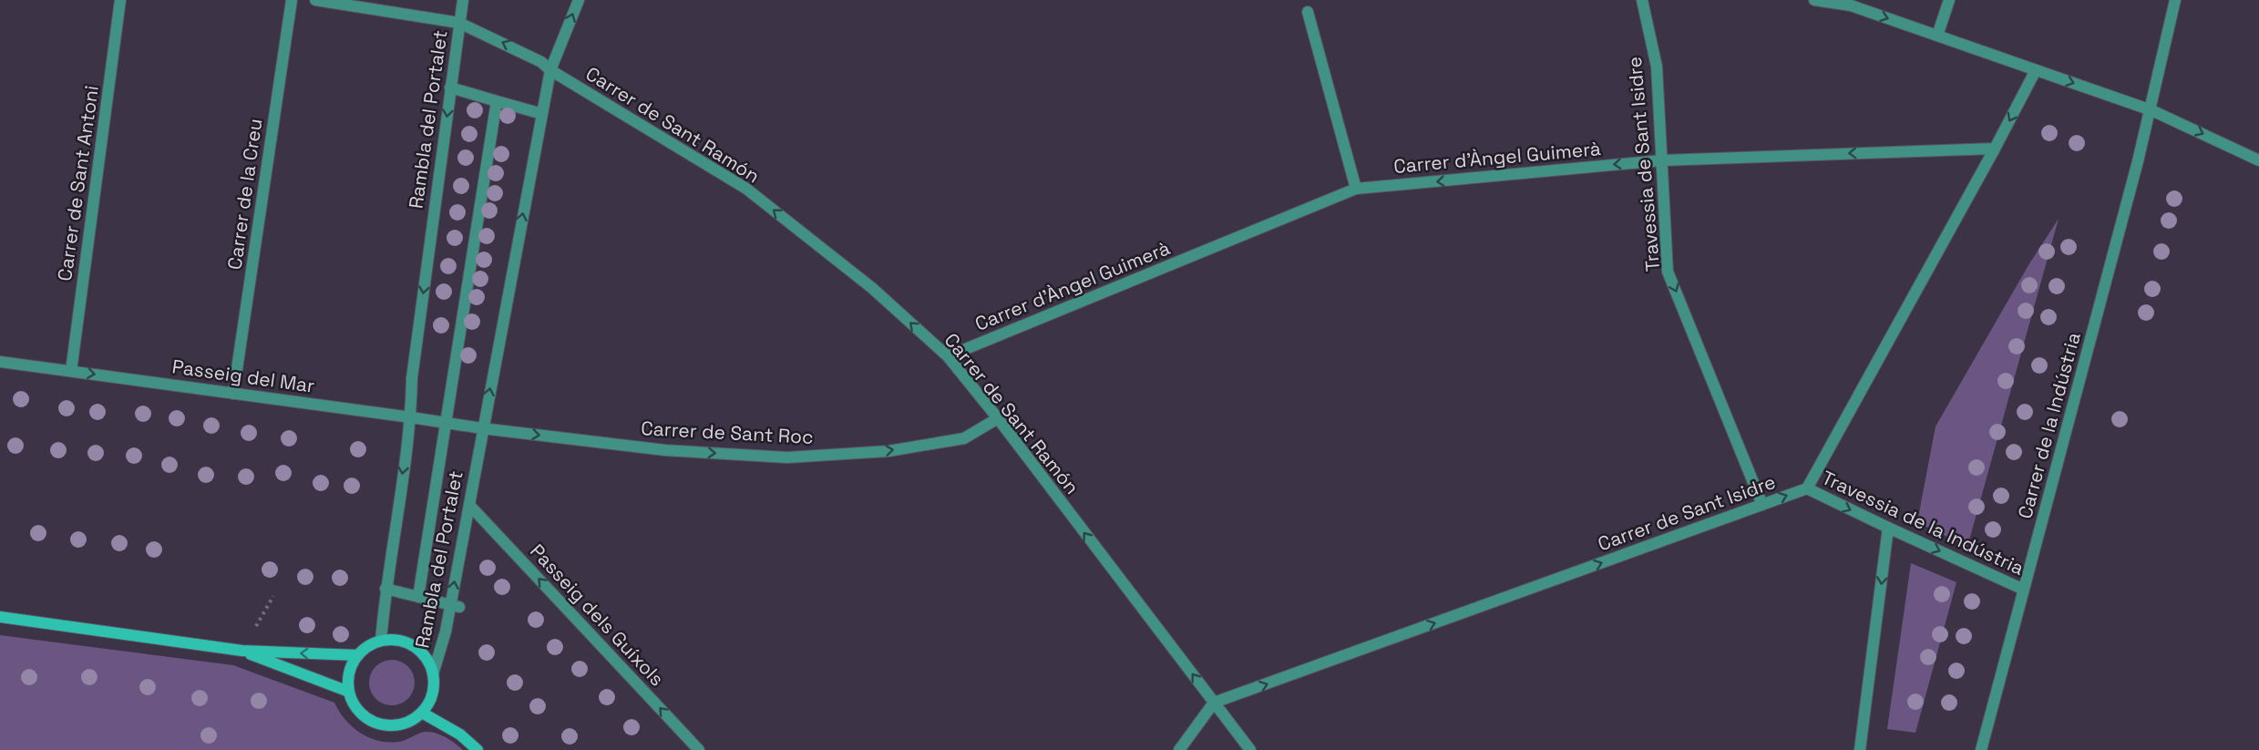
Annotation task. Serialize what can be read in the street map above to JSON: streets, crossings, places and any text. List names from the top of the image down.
{
  "streets": {
    "street": [
      "Rambla del Portalet",
      "Carrer de Sant Ramón",
      "Carrer d'Àngel Guimerà",
      "Travessia de Sant Isidre",
      "Carrer de Sant Antoni",
      "Carrer de la Creu",
      "Passeig del Mar",
      "Carrer de la Indústria",
      "Carrer de Sant Roc",
      "Carrer de Sant Isidre",
      "Travessia de la Indústria",
      "Passeig dels Guíxols"
    ]
  },
  "crossings": [
    ["Rambla del Portalet", "Carrer de Sant Ramón"],
    ["Rambla del Portalet", "Passeig del Mar"],
    ["Rambla del Portalet", "Carrer de Sant Roc"],
    ["Rambla del Portalet", "Passeig dels Guíxols"],
    ["Carrer de Sant Ramón", "Carrer d'Àngel Guimerà"],
    ["Carrer de Sant Ramón", "Carrer de Sant Roc"],
    ["Carrer de Sant Ramón", "Carrer de Sant Isidre"],
    ["Carrer d'Àngel Guimerà", "Travessia de Sant Isidre"],
    ["Carrer d'Àngel Guimerà", "Carrer de Sant Isidre"],
    ["Travessia de Sant Isidre", "Carrer de Sant Isidre"],
    ["Carrer de Sant Antoni", "Passeig del Mar"],
    ["Carrer de la Creu", "Passeig del Mar"],
    ["Passeig del Mar", "Carrer de Sant Roc"],
    ["Carrer de la Indústria", "Travessia de la Indústria"],
    ["Carrer de Sant Isidre", "Travessia de la Indústria"]
  ],
  "one_way": [
    "Carrer de Sant Ramón",
    "Carrer d'Àngel Guimerà",
    "Travessia de Sant Isidre",
    "Carrer de Sant Roc",
    "Carrer de Sant Isidre",
    "Travessia de la Indústria",
    "Passeig dels Guíxols"
  ]
}
